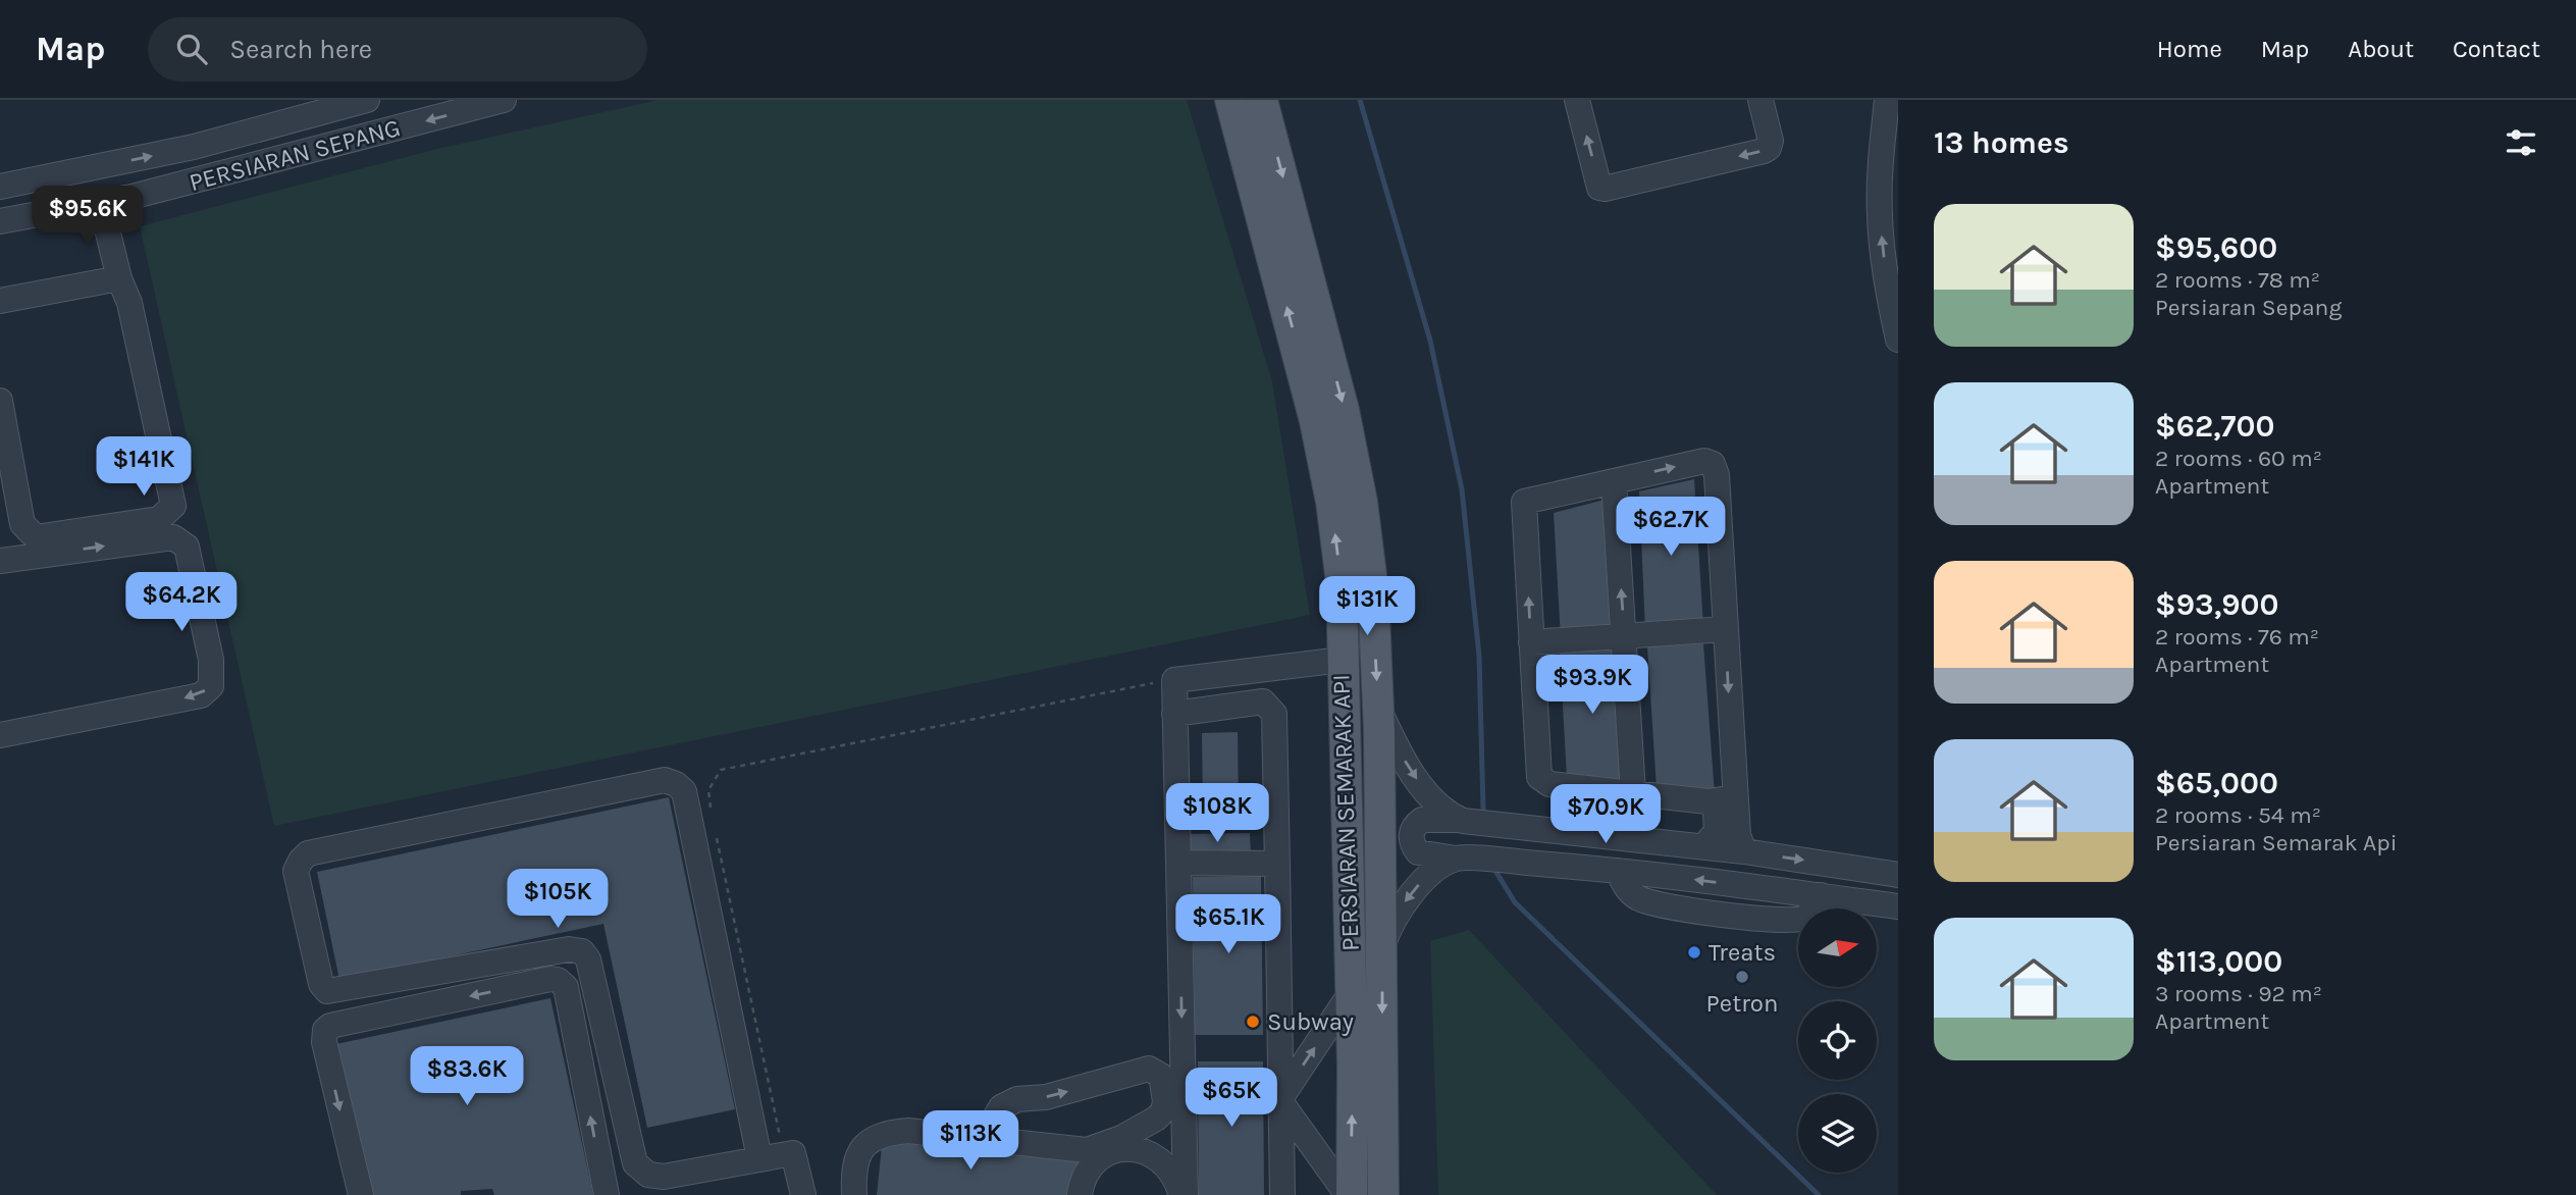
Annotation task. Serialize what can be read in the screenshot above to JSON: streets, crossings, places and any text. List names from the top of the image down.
{
  "streets": {
    "main road": ["PERSIARAN SEMARAK API"],
    "street": ["PERSIARAN SEPANG"]
  },
  "places": ["Treats", "Petron", "Subway"],
  "north": "right",
  "page": {
    "header": "Map",
    "search": "Search here",
    "nav": [
      "Home",
      "Map",
      "About",
      "Contact"
    ],
    "heading": "13 homes",
    "price": [
      "$95.6K",
      "$141K",
      "$62.7K",
      "$64.2K",
      "$131K",
      "$93.9K",
      "$108K",
      "$70.9K",
      "$105K",
      "$65.1K",
      "$83.6K",
      "$65K",
      "$113K"
    ],
    "list": [
      {
        "name": "$95,600",
        "note": "2 rooms · 78 m² · Persiaran Sepang"
      },
      {
        "name": "$62,700",
        "note": "2 rooms · 60 m² · Apartment"
      },
      {
        "name": "$93,900",
        "note": "2 rooms · 76 m² · Apartment"
      },
      {
        "name": "$65,000",
        "note": "2 rooms · 54 m² · Persiaran Semarak Api"
      },
      {
        "name": "$113,000",
        "note": "3 rooms · 92 m² · Apartment"
      }
    ]
  }
}
